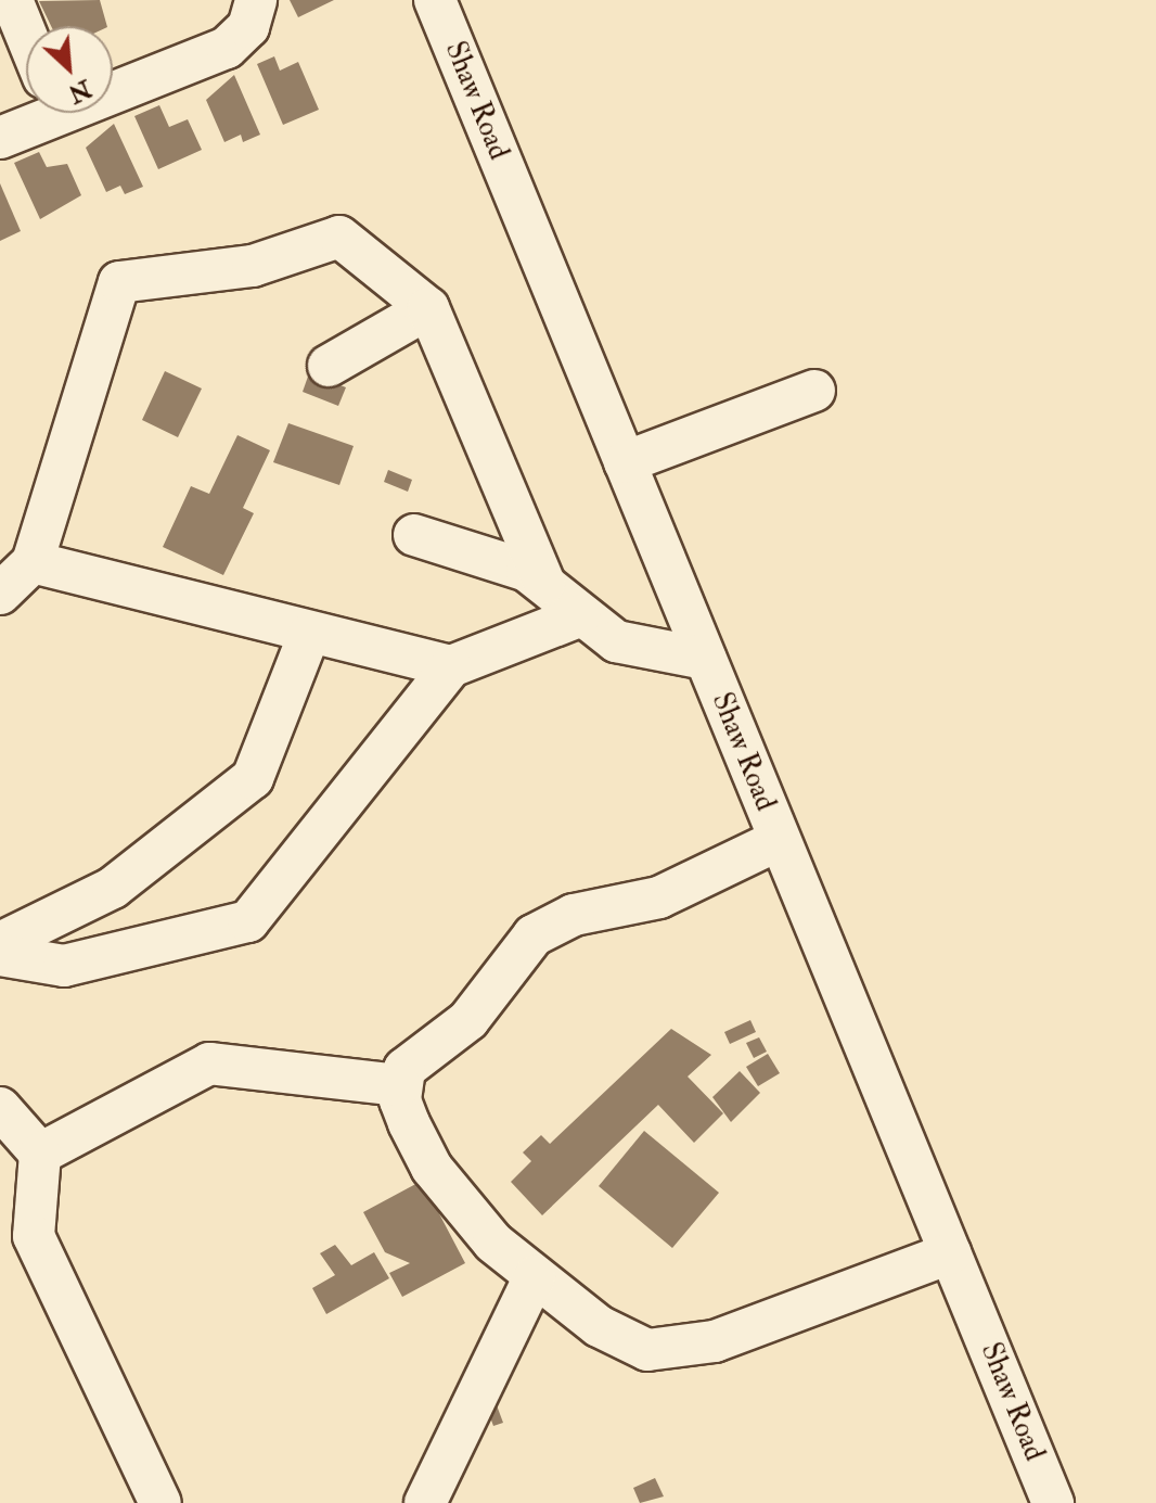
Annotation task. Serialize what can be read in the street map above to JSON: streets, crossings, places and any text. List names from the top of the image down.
{
  "streets": {
    "street": ["Shaw Road"]
  },
  "north": "bottom right"
}
